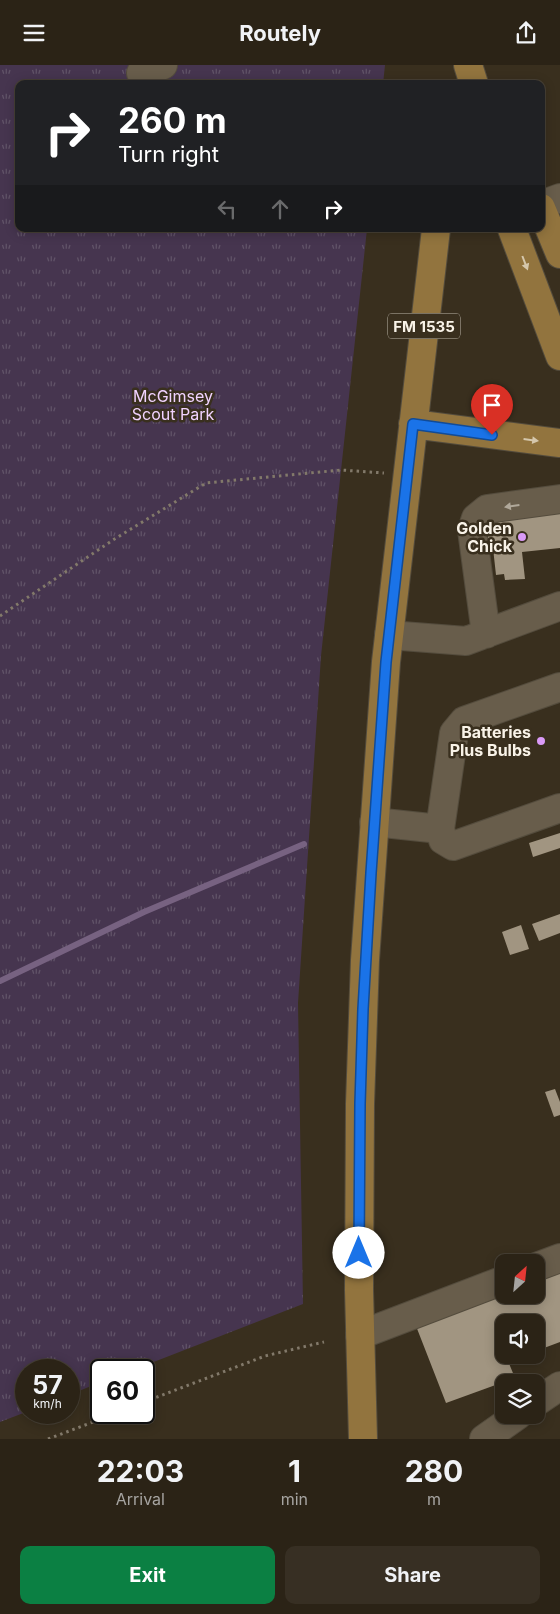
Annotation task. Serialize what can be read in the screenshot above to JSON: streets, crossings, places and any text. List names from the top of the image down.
{
  "streets": {
    "main road": ["FM 1535"]
  },
  "parks": ["McGimsey Scout Park"],
  "places": ["Golden Chick", "Batteries Plus Bulbs"],
  "north": "top right",
  "page": {
    "header": "Routely",
    "turn": ["260 m", "Turn right"],
    "speed": "57 km/h",
    "limit": "60",
    "eta": [
      "22:03",
      "Arrival",
      "1",
      "min",
      "280",
      "m"
    ],
    "buttons": ["Exit", "Share"]
  }
}
